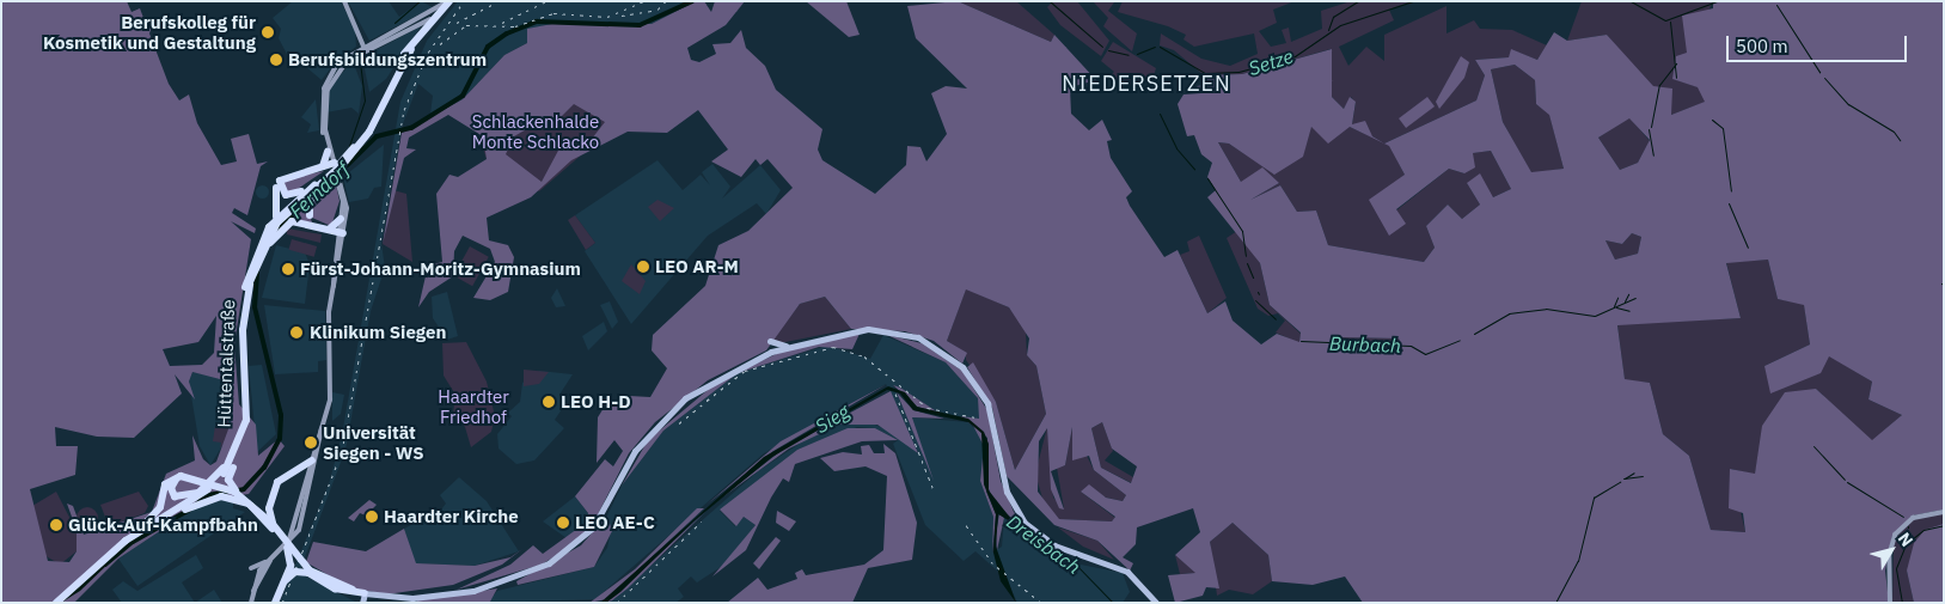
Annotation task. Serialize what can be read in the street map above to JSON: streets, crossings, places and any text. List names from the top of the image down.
{
  "streets": {
    "highway": ["Hüttentalstraße"]
  },
  "districts": ["NIEDERSETZEN"],
  "water": [
    "Setze",
    "Ferndorf",
    "Burbach",
    "Sieg",
    "Dreisbach"
  ],
  "parks": ["Schlackenhalde Monte Schlacko", "Haardter Friedhof"],
  "places": [
    "Berufskolleg für Kosmetik und Gestaltung",
    "Berufsbildungszentrum",
    "LEO AR-M",
    "Fürst-Johann-Moritz-Gymnasium",
    "Klinikum Siegen",
    "LEO H-D",
    "Universität Siegen - WS",
    "Haardter Kirche",
    "LEO AE-C",
    "Glück-Auf-Kampfbahn"
  ],
  "scale_bar": "500 m",
  "north": "top right"
}
